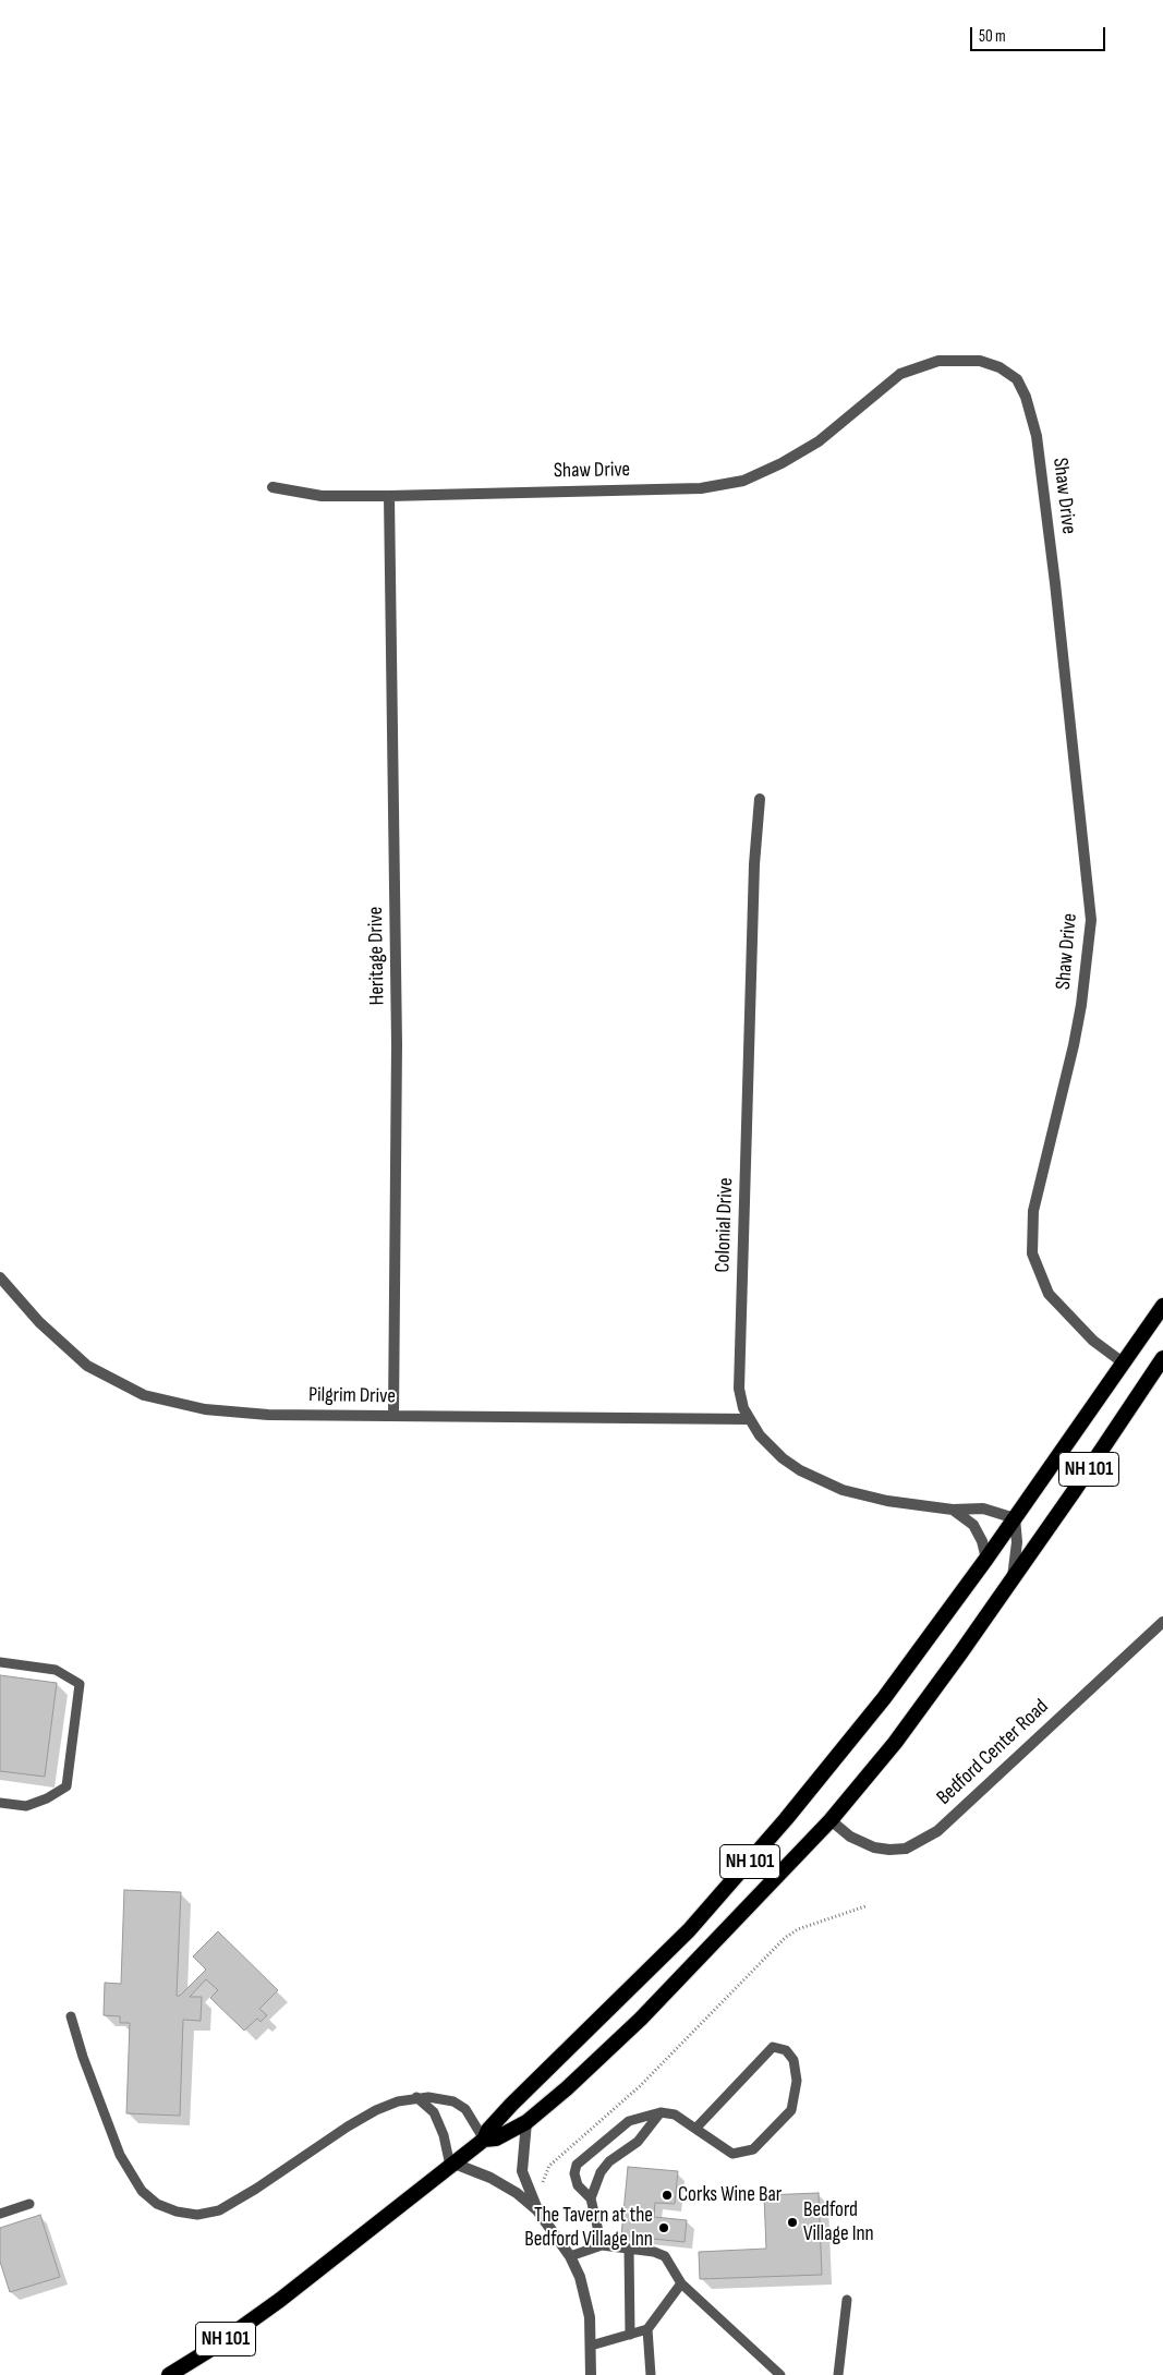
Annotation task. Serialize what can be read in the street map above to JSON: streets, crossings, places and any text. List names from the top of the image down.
{
  "streets": {
    "highway": ["NH 101"],
    "street": [
      "Shaw Drive",
      "Heritage Drive",
      "Colonial Drive",
      "Pilgrim Drive",
      "Bedford Center Road"
    ]
  },
  "crossings": [
    ["Shaw Drive", "Heritage Drive"],
    ["Shaw Drive", "NH 101"],
    ["Heritage Drive", "Pilgrim Drive"],
    ["Colonial Drive", "Pilgrim Drive"],
    ["Colonial Drive", "NH 101"],
    ["NH 101", "Bedford Center Road"]
  ],
  "places": ["Corks Wine Bar", "Bedford Village Inn", "The Tavern at the Bedford Village Inn"],
  "scale_bar": "50 m"
}
